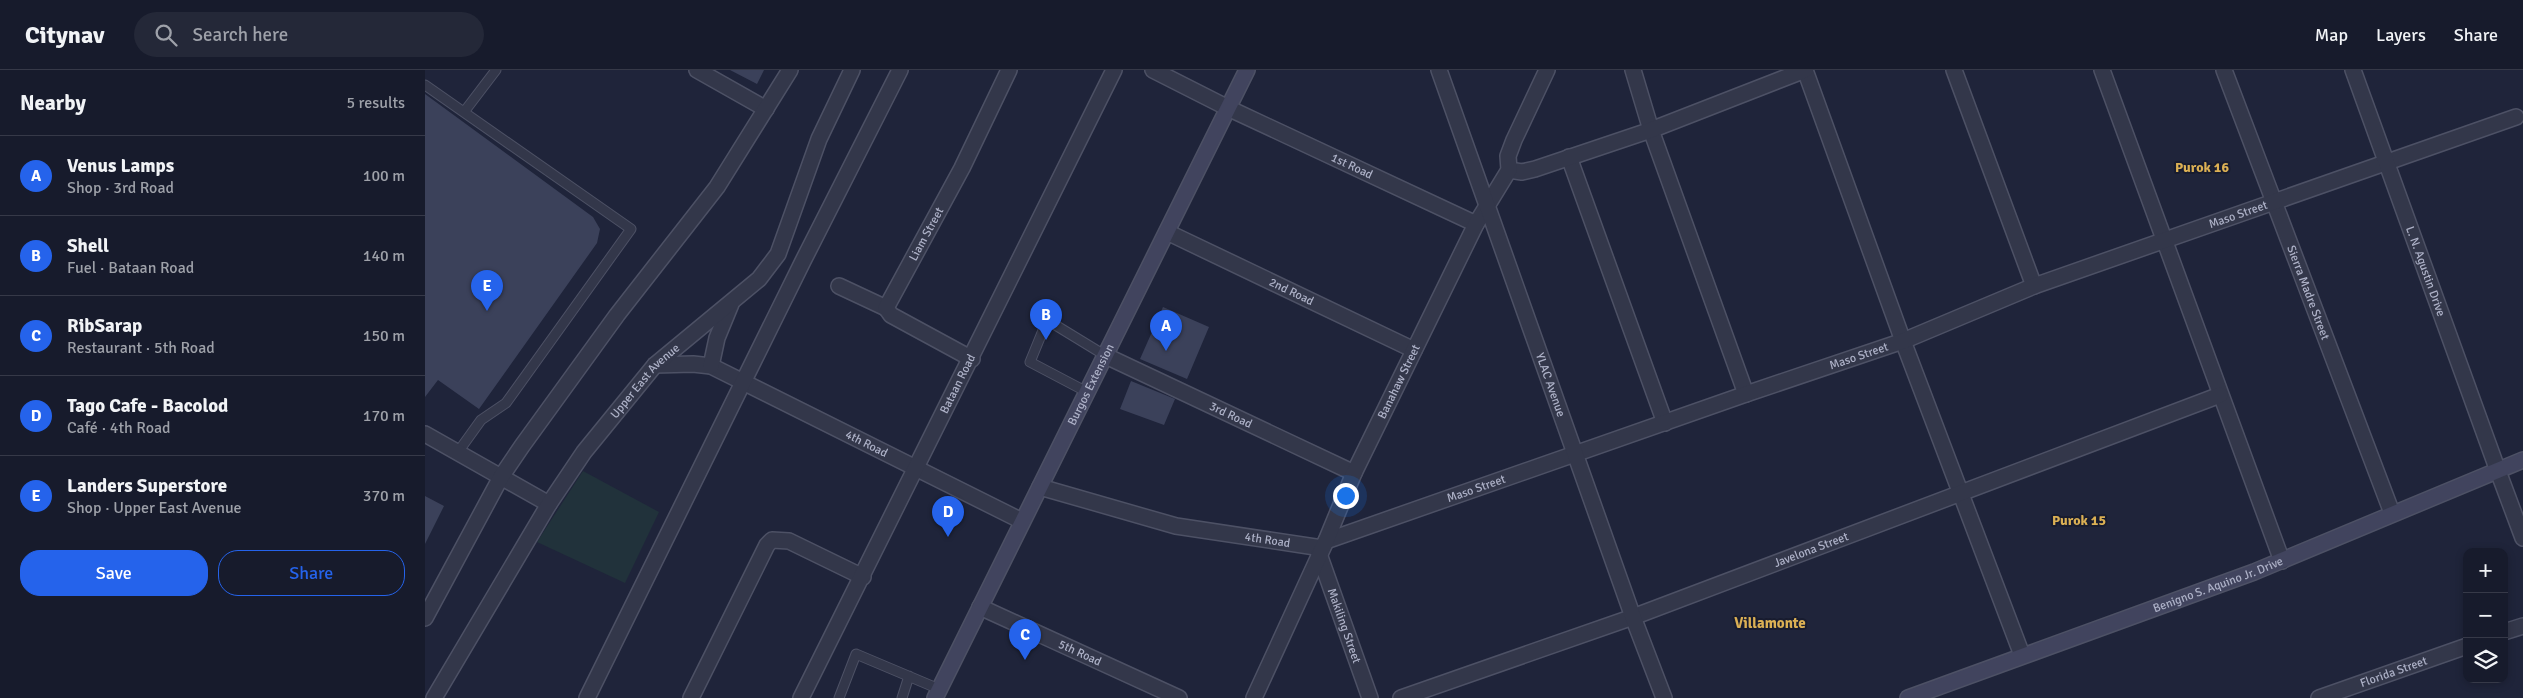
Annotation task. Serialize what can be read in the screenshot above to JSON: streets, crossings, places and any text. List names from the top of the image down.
{
  "streets": {
    "main road": ["Burgos Extension", "Benigno S. Aquino Jr. Drive"],
    "street": [
      "1st Road",
      "Maso Street",
      "Liam Street",
      "L. N. Agustin Drive",
      "2nd Road",
      "Sierra Madre Street",
      "Upper East Avenue",
      "Banahaw Street",
      "YLAC Avenue",
      "Bataan Road",
      "3rd Road",
      "4th Road",
      "Javelona Street",
      "Makiling Street",
      "5th Road",
      "Florida Street"
    ]
  },
  "crossings": [
    ["1st Road", "Banahaw Street"],
    ["1st Road", "Burgos Extension"],
    ["Maso Street", "L. N. Agustin Drive"],
    ["Maso Street", "Sierra Madre Street"],
    ["Maso Street", "Banahaw Street"],
    ["Maso Street", "YLAC Avenue"],
    ["Maso Street", "4th Road"],
    ["Maso Street", "Makiling Street"],
    ["L. N. Agustin Drive", "Benigno S. Aquino Jr. Drive"],
    ["2nd Road", "Banahaw Street"],
    ["2nd Road", "Burgos Extension"],
    ["Sierra Madre Street", "Benigno S. Aquino Jr. Drive"],
    ["Upper East Avenue", "4th Road"],
    ["Banahaw Street", "YLAC Avenue"],
    ["Banahaw Street", "3rd Road"],
    ["Banahaw Street", "4th Road"],
    ["Banahaw Street", "Makiling Street"],
    ["Burgos Extension", "3rd Road"],
    ["Burgos Extension", "4th Road"],
    ["Burgos Extension", "5th Road"],
    ["YLAC Avenue", "Javelona Street"],
    ["Bataan Road", "4th Road"],
    ["4th Road", "Makiling Street"]
  ],
  "districts": ["Purok 16", "Purok 15", "Villamonte"],
  "page": {
    "header": "Citynav",
    "search": "Search here",
    "nav": ["Map", "Layers", "Share"],
    "heading": ["Nearby", "5 results"],
    "list": [
      {
        "mark": "A",
        "name": "Venus Lamps",
        "note": "Shop · 3rd Road",
        "value": "100 m"
      },
      {
        "mark": "B",
        "name": "Shell",
        "note": "Fuel · Bataan Road",
        "value": "140 m"
      },
      {
        "mark": "C",
        "name": "RibSarap",
        "note": "Restaurant · 5th Road",
        "value": "150 m"
      },
      {
        "mark": "D",
        "name": "Tago Cafe - Bacolod",
        "note": "Café · 4th Road",
        "value": "170 m"
      },
      {
        "mark": "E",
        "name": "Landers Superstore",
        "note": "Shop · Upper East Avenue",
        "value": "370 m"
      }
    ],
    "pins": [
      "E",
      "B",
      "A",
      "D",
      "C"
    ],
    "buttons": ["Save", "Share"],
    "map_buttons": ["+", "−"]
  }
}
